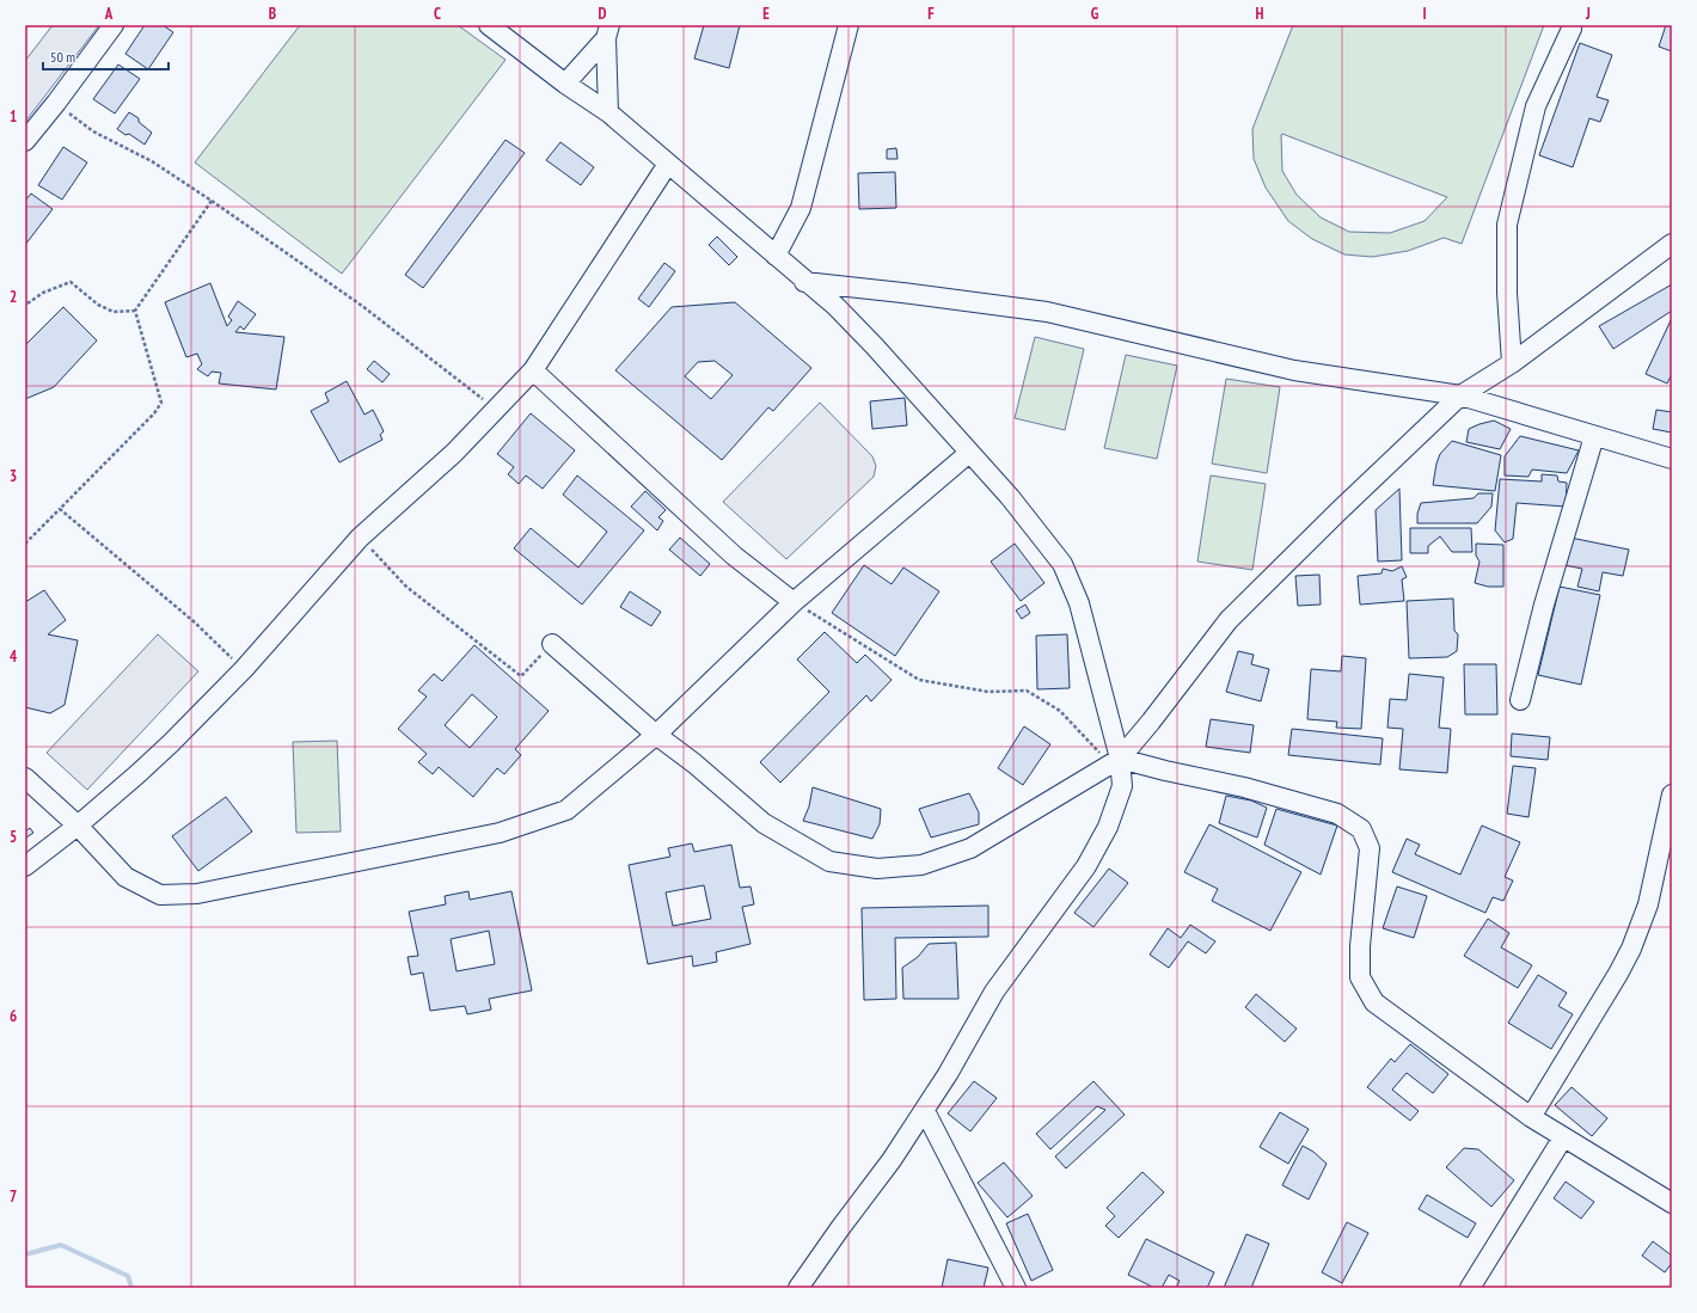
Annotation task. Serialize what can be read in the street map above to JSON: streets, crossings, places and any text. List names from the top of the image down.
{
  "scale_bar": "50 m",
  "grid": {
    "columns": [
      "A",
      "B",
      "C",
      "D",
      "E",
      "F",
      "G",
      "H",
      "I",
      "J"
    ],
    "rows": [
      "1",
      "2",
      "3",
      "4",
      "5",
      "6",
      "7"
    ]
  }
}
